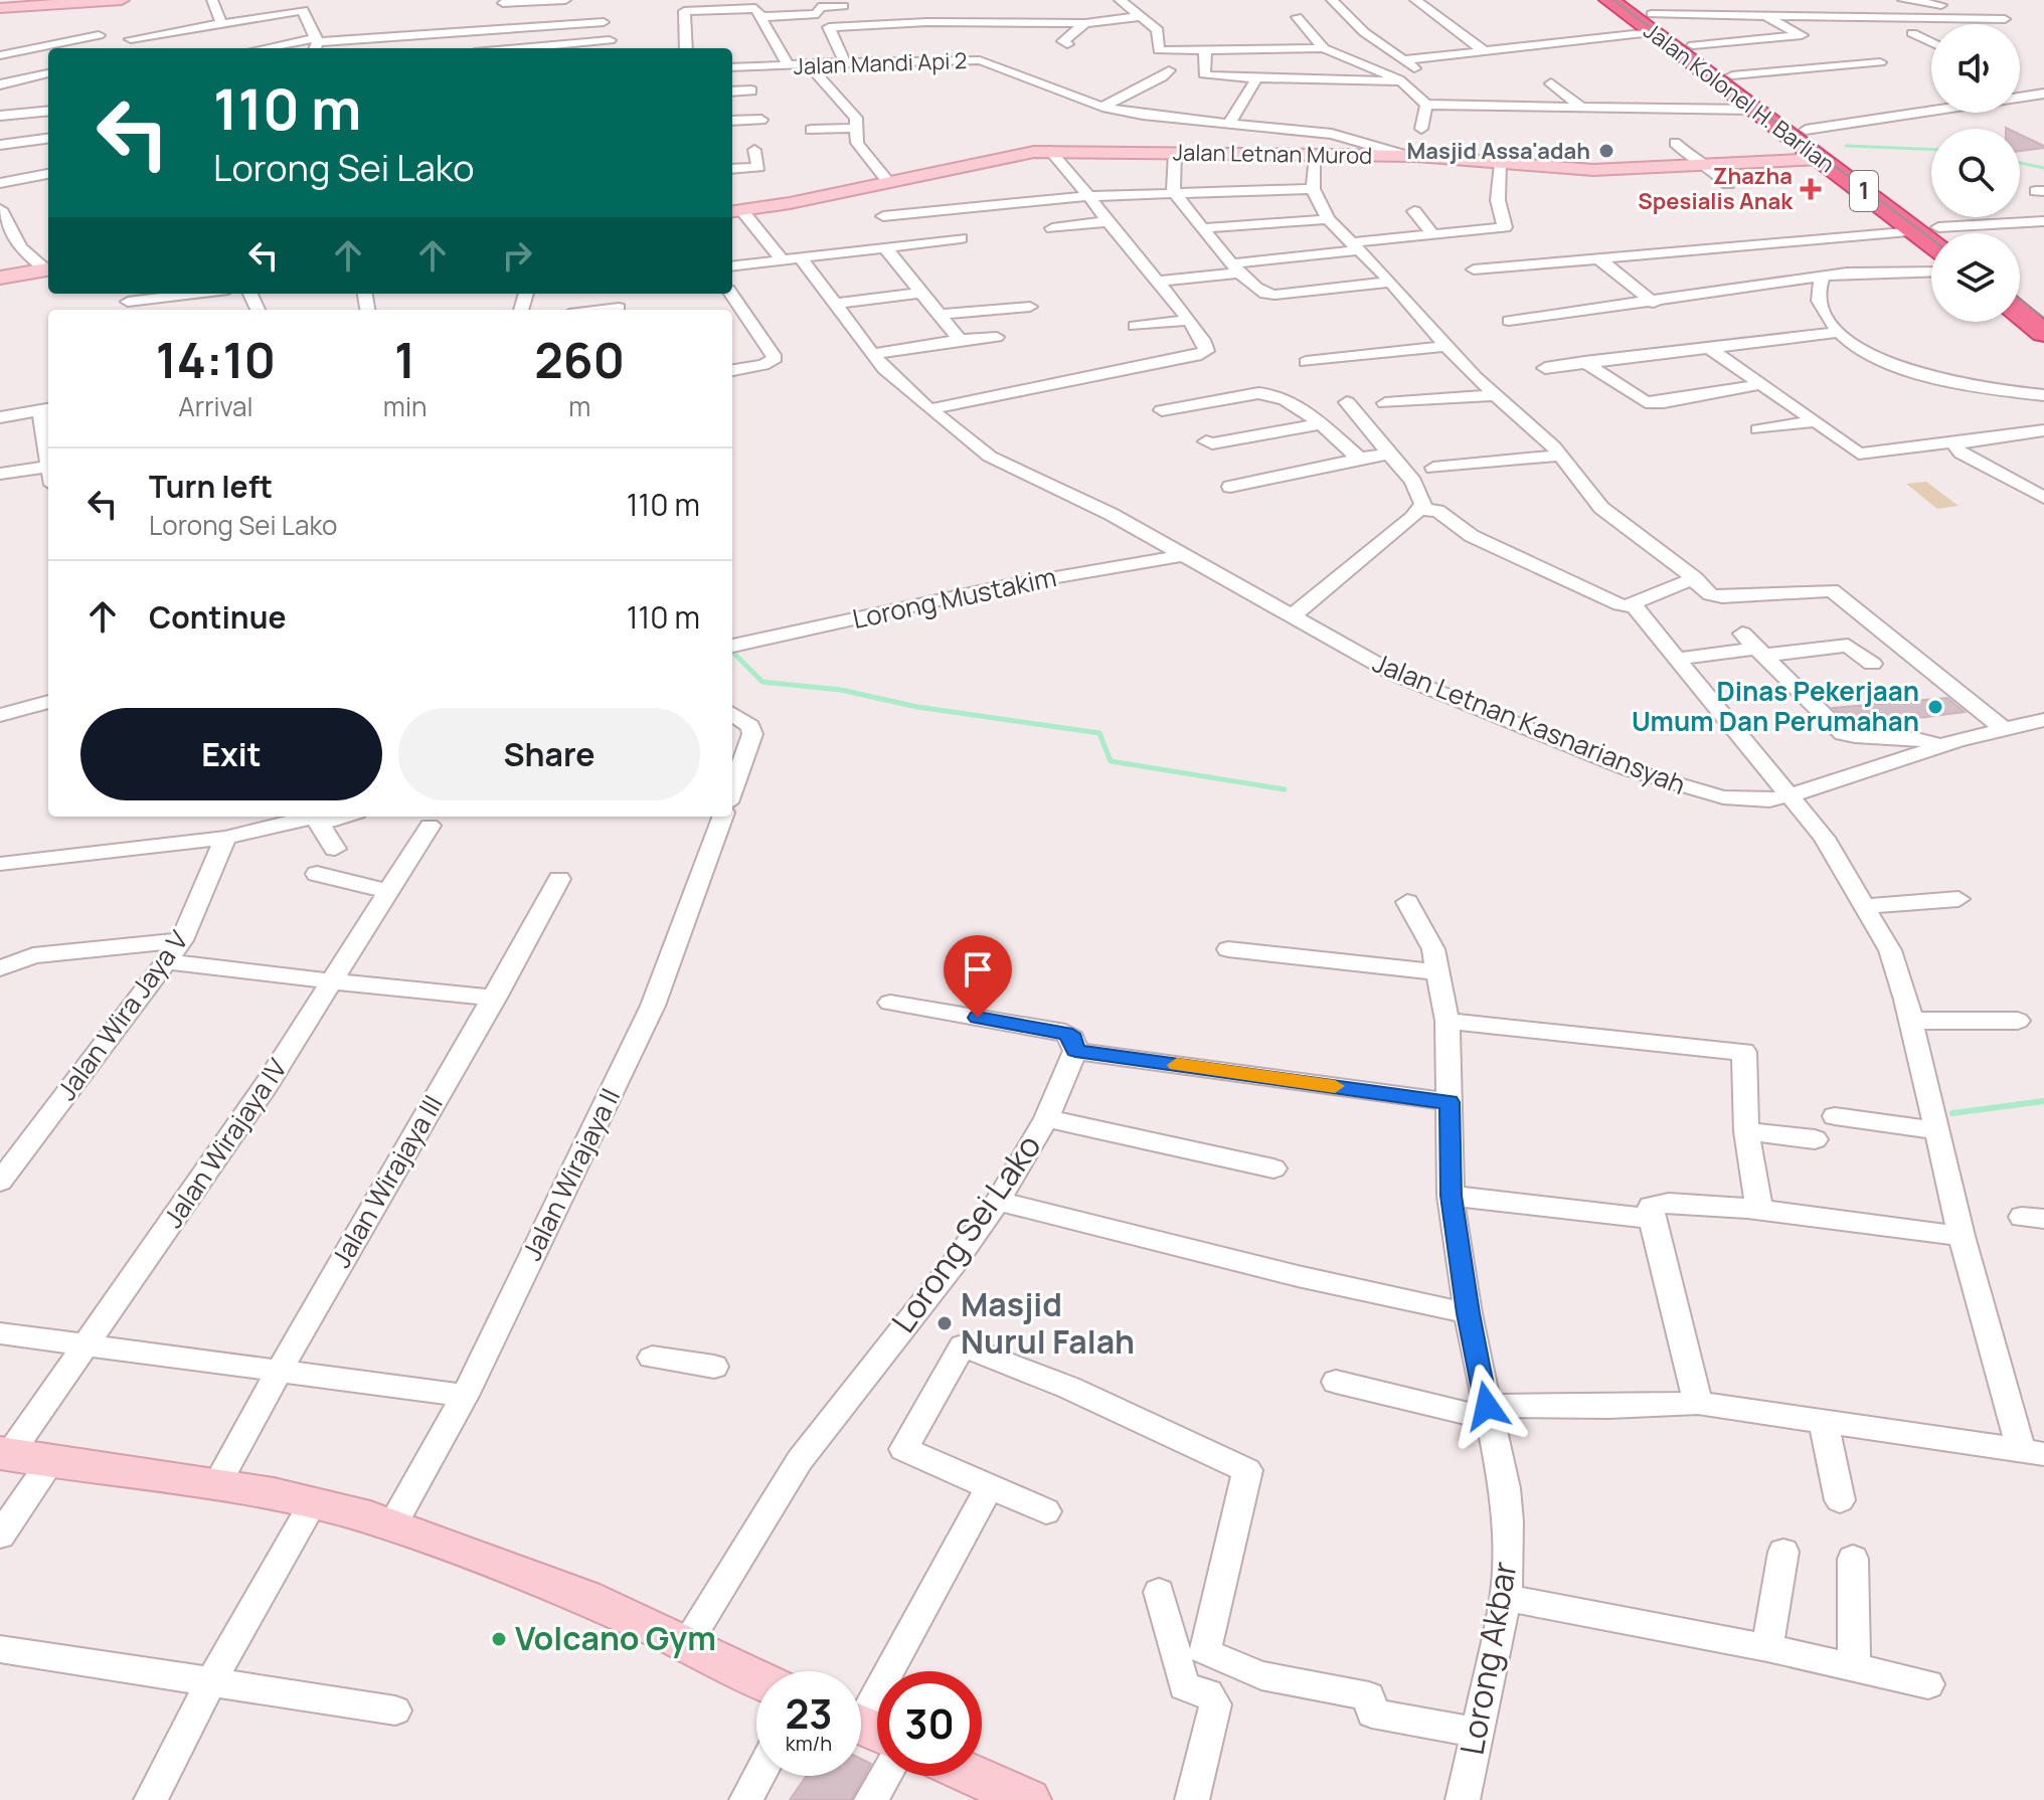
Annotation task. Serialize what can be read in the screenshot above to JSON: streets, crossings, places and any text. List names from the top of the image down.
{
  "streets": {
    "highway": ["Jalan Kolonel H. Barlian", "1"],
    "street": [
      "Jalan Mandi Api 2",
      "Jalan Letnan Murod",
      "Lorong Mustakim",
      "Jalan Letnan Kasnariansyah",
      "Jalan Wira Jaya V",
      "Jalan Wirajaya IV",
      "Jalan Wirajaya II",
      "Jalan Wirajaya III",
      "Lorong Sei Lako",
      "Lorong Akbar"
    ]
  },
  "crossings": [
    ["Jalan Mandi Api 2", "Jalan Letnan Murod"],
    ["Jalan Kolonel H. Barlian", "Jalan Letnan Murod"],
    ["Jalan Kolonel H. Barlian", "1"],
    ["Lorong Mustakim", "Jalan Letnan Kasnariansyah"]
  ],
  "places": {
    "other": [
      "Masjid Assa'adah",
      "Dinas Pekerjaan Umum Dan Perumahan",
      "Masjid Nurul Falah",
      "Volcano Gym"
    ],
    "health": ["Zhazha Spesialis Anak"]
  },
  "page": {
    "turn": ["110 m", "Lorong Sei Lako"],
    "eta": [
      "14:10",
      "Arrival",
      "1",
      "min",
      "260",
      "m"
    ],
    "list": [
      {
        "name": "Turn left",
        "note": "Lorong Sei Lako",
        "value": "110 m"
      },
      {
        "name": "Continue",
        "value": "110 m"
      }
    ],
    "buttons": ["Exit", "Share"],
    "speed": "23 km/h",
    "limit": "30"
  }
}
